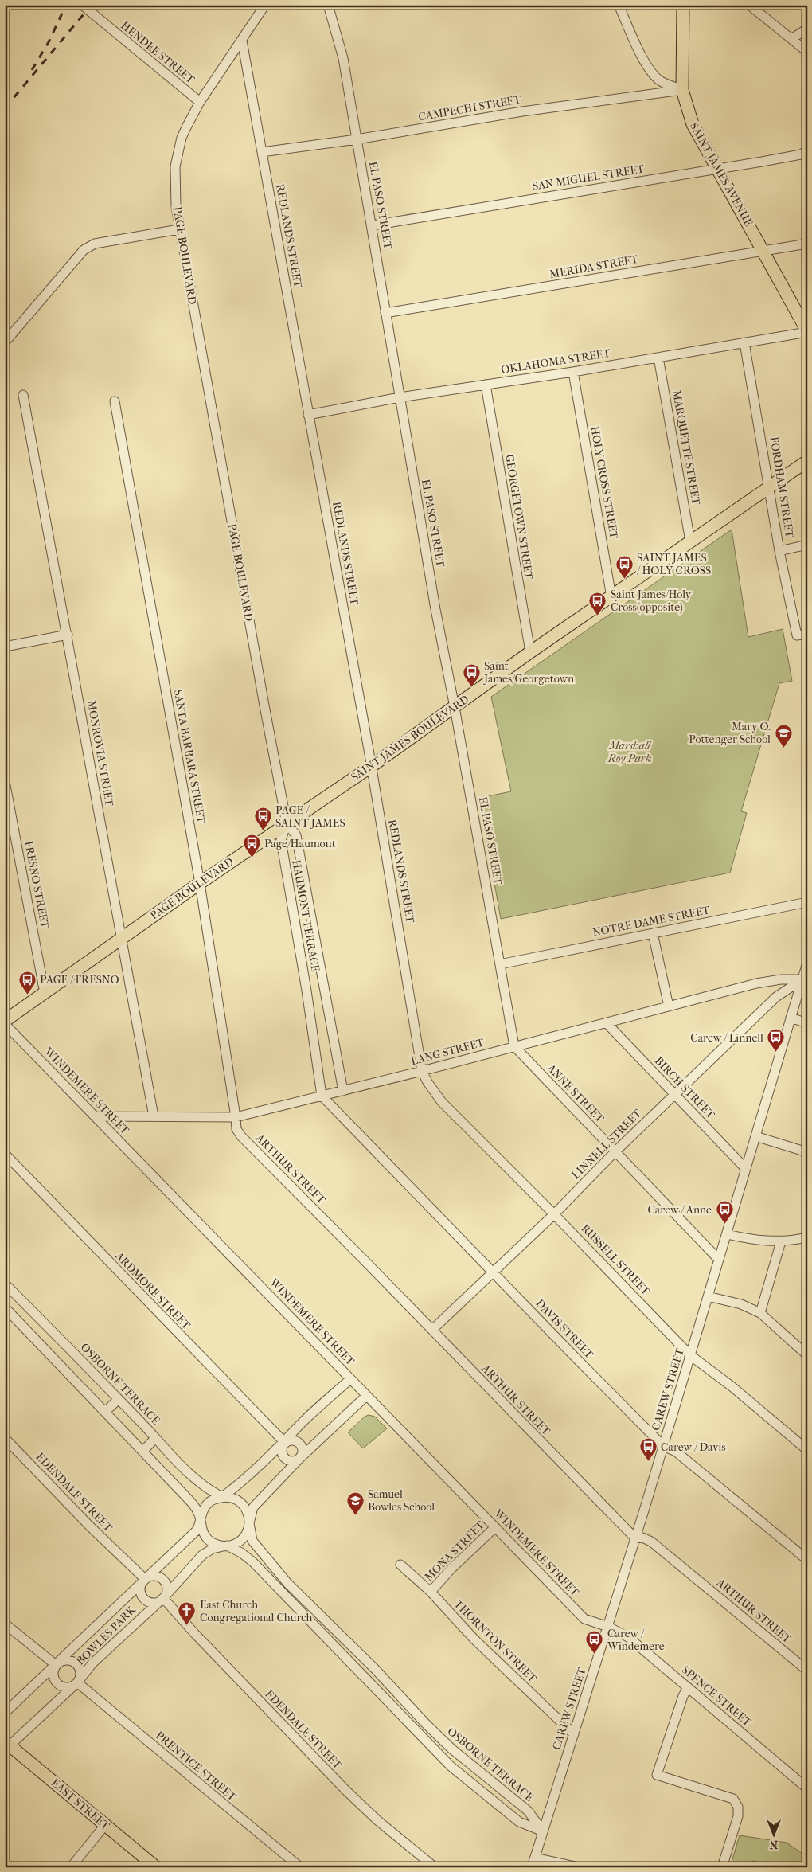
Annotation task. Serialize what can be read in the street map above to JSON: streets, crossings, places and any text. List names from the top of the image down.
{
  "streets": {
    "main road": [
      "SAINT JAMES AVENUE",
      "PAGE BOULEVARD",
      "SAINT JAMES BOULEVARD",
      "EAST STREET"
    ],
    "street": [
      "HENDEE STREET",
      "CAMPECHI STREET",
      "SAN MIGUEL STREET",
      "EL PASO STREET",
      "REDLANDS STREET",
      "MERIDA STREET",
      "OKLAHOMA STREET",
      "MARQUETTE STREET",
      "HOLY CROSS STREET",
      "FORDHAM STREET",
      "GEORGETOWN STREET",
      "MONROVIA STREET",
      "SANTA BARBARA STREET",
      "FRESNO STREET",
      "HAUMONT TERRACE",
      "NOTRE DAME STREET",
      "LANG STREET",
      "BIRCH STREET",
      "WINDEMERE STREET",
      "ANNE STREET",
      "LINNELL STREET",
      "ARTHUR STREET",
      "RUSSELL STREET",
      "ARDMORE STREET",
      "DAVIS STREET",
      "OSBORNE TERRACE",
      "CAREW STREET",
      "EDENDALE STREET",
      "MONA STREET",
      "BOWLES PARK",
      "THORNTON STREET",
      "SPENCE STREET",
      "PRENTICE STREET"
    ]
  },
  "crossings": [
    ["HENDEE STREET", "PAGE BOULEVARD"],
    ["CAMPECHI STREET", "SAINT JAMES AVENUE"],
    ["CAMPECHI STREET", "EL PASO STREET"],
    ["CAMPECHI STREET", "REDLANDS STREET"],
    ["SAINT JAMES AVENUE", "SAN MIGUEL STREET"],
    ["SAINT JAMES AVENUE", "MERIDA STREET"],
    ["SAINT JAMES AVENUE", "OKLAHOMA STREET"],
    ["SAN MIGUEL STREET", "EL PASO STREET"],
    ["EL PASO STREET", "MERIDA STREET"],
    ["EL PASO STREET", "OKLAHOMA STREET"],
    ["EL PASO STREET", "SAINT JAMES BOULEVARD"],
    ["EL PASO STREET", "NOTRE DAME STREET"],
    ["EL PASO STREET", "LANG STREET"],
    ["EL PASO STREET", "ANNE STREET"],
    ["REDLANDS STREET", "PAGE BOULEVARD"],
    ["REDLANDS STREET", "OKLAHOMA STREET"],
    ["REDLANDS STREET", "SAINT JAMES BOULEVARD"],
    ["REDLANDS STREET", "LANG STREET"],
    ["REDLANDS STREET", "RUSSELL STREET"],
    ["PAGE BOULEVARD", "SAINT JAMES BOULEVARD"],
    ["PAGE BOULEVARD", "MONROVIA STREET"],
    ["PAGE BOULEVARD", "SANTA BARBARA STREET"],
    ["PAGE BOULEVARD", "FRESNO STREET"],
    ["PAGE BOULEVARD", "HAUMONT TERRACE"],
    ["PAGE BOULEVARD", "WINDEMERE STREET"],
    ["OKLAHOMA STREET", "MARQUETTE STREET"],
    ["OKLAHOMA STREET", "HOLY CROSS STREET"],
    ["OKLAHOMA STREET", "FORDHAM STREET"],
    ["OKLAHOMA STREET", "GEORGETOWN STREET"],
    ["MARQUETTE STREET", "SAINT JAMES BOULEVARD"],
    ["HOLY CROSS STREET", "SAINT JAMES BOULEVARD"],
    ["FORDHAM STREET", "SAINT JAMES BOULEVARD"],
    ["GEORGETOWN STREET", "SAINT JAMES BOULEVARD"],
    ["SAINT JAMES BOULEVARD", "HAUMONT TERRACE"],
    ["MONROVIA STREET", "LANG STREET"],
    ["SANTA BARBARA STREET", "LANG STREET"],
    ["SANTA BARBARA STREET", "ARTHUR STREET"],
    ["HAUMONT TERRACE", "LANG STREET"],
    ["HAUMONT TERRACE", "DAVIS STREET"],
    ["LANG STREET", "BIRCH STREET"],
    ["LANG STREET", "WINDEMERE STREET"],
    ["LANG STREET", "ANNE STREET"],
    ["LANG STREET", "LINNELL STREET"],
    ["LANG STREET", "ARTHUR STREET"],
    ["LANG STREET", "RUSSELL STREET"],
    ["LANG STREET", "DAVIS STREET"],
    ["LANG STREET", "CAREW STREET"],
    ["BIRCH STREET", "LINNELL STREET"],
    ["BIRCH STREET", "CAREW STREET"],
    ["WINDEMERE STREET", "CAREW STREET"],
    ["WINDEMERE STREET", "MONA STREET"],
    ["WINDEMERE STREET", "BOWLES PARK"],
    ["WINDEMERE STREET", "SPENCE STREET"],
    ["ANNE STREET", "LINNELL STREET"],
    ["ANNE STREET", "CAREW STREET"],
    ["LINNELL STREET", "ARTHUR STREET"],
    ["LINNELL STREET", "RUSSELL STREET"],
    ["LINNELL STREET", "DAVIS STREET"],
    ["LINNELL STREET", "CAREW STREET"],
    ["ARTHUR STREET", "CAREW STREET"],
    ["RUSSELL STREET", "CAREW STREET"],
    ["ARDMORE STREET", "BOWLES PARK"],
    ["DAVIS STREET", "CAREW STREET"],
    ["OSBORNE TERRACE", "CAREW STREET"],
    ["OSBORNE TERRACE", "BOWLES PARK"],
    ["CAREW STREET", "THORNTON STREET"],
    ["CAREW STREET", "SPENCE STREET"],
    ["EDENDALE STREET", "BOWLES PARK"],
    ["MONA STREET", "THORNTON STREET"],
    ["BOWLES PARK", "PRENTICE STREET"],
    ["BOWLES PARK", "EAST STREET"]
  ],
  "parks": ["Marshall Roy Park"],
  "places": {
    "bus stop": [
      "SAINT JAMES / HOLY CROSS",
      "Saint James/Holy Cross(opposite)",
      "Saint James/Georgetown",
      "PAGE / SAINT JAMES",
      "Page/Haumont",
      "PAGE / FRESNO",
      "Carew / Linnell",
      "Carew / Anne",
      "Carew / Davis",
      "Carew / Windemere"
    ],
    "school or university": ["Mary O. Pottenger School", "Samuel Bowles School"],
    "church": ["East Church Congregational Church"]
  },
  "north": "bottom"
}
